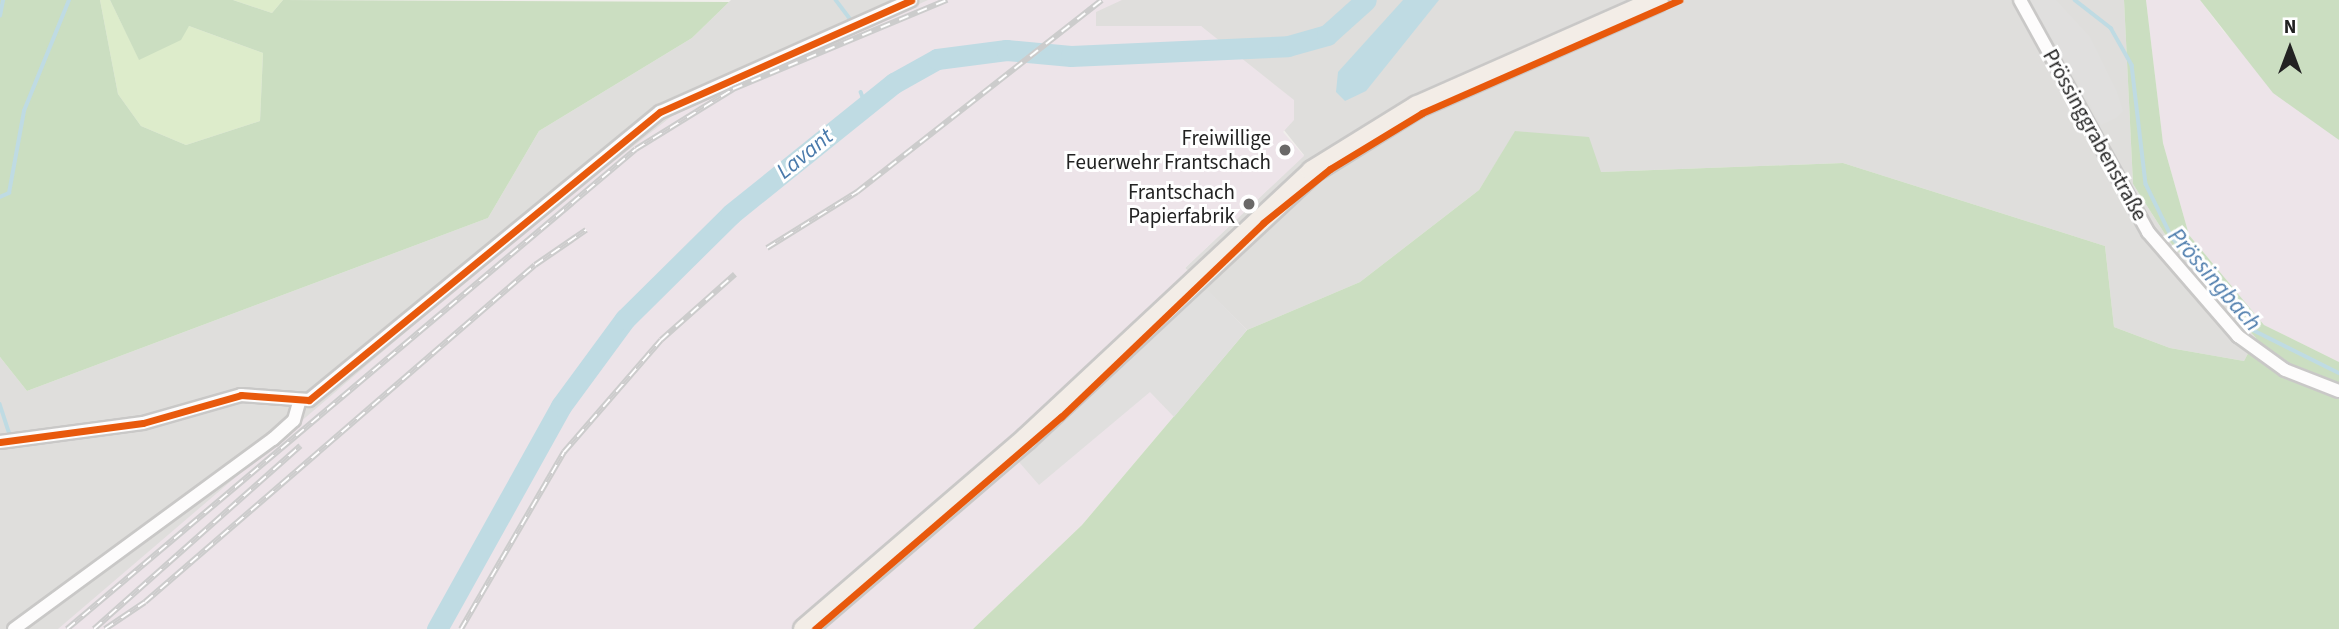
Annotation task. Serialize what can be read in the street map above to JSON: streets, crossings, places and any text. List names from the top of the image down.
{
  "streets": {
    "street": ["Prössinggrabenstraße"]
  },
  "water": ["Lavant", "Prössingbach"],
  "places": ["Freiwillige Feuerwehr Frantschach", "Frantschach Papierfabrik"],
  "north": "top"
}
